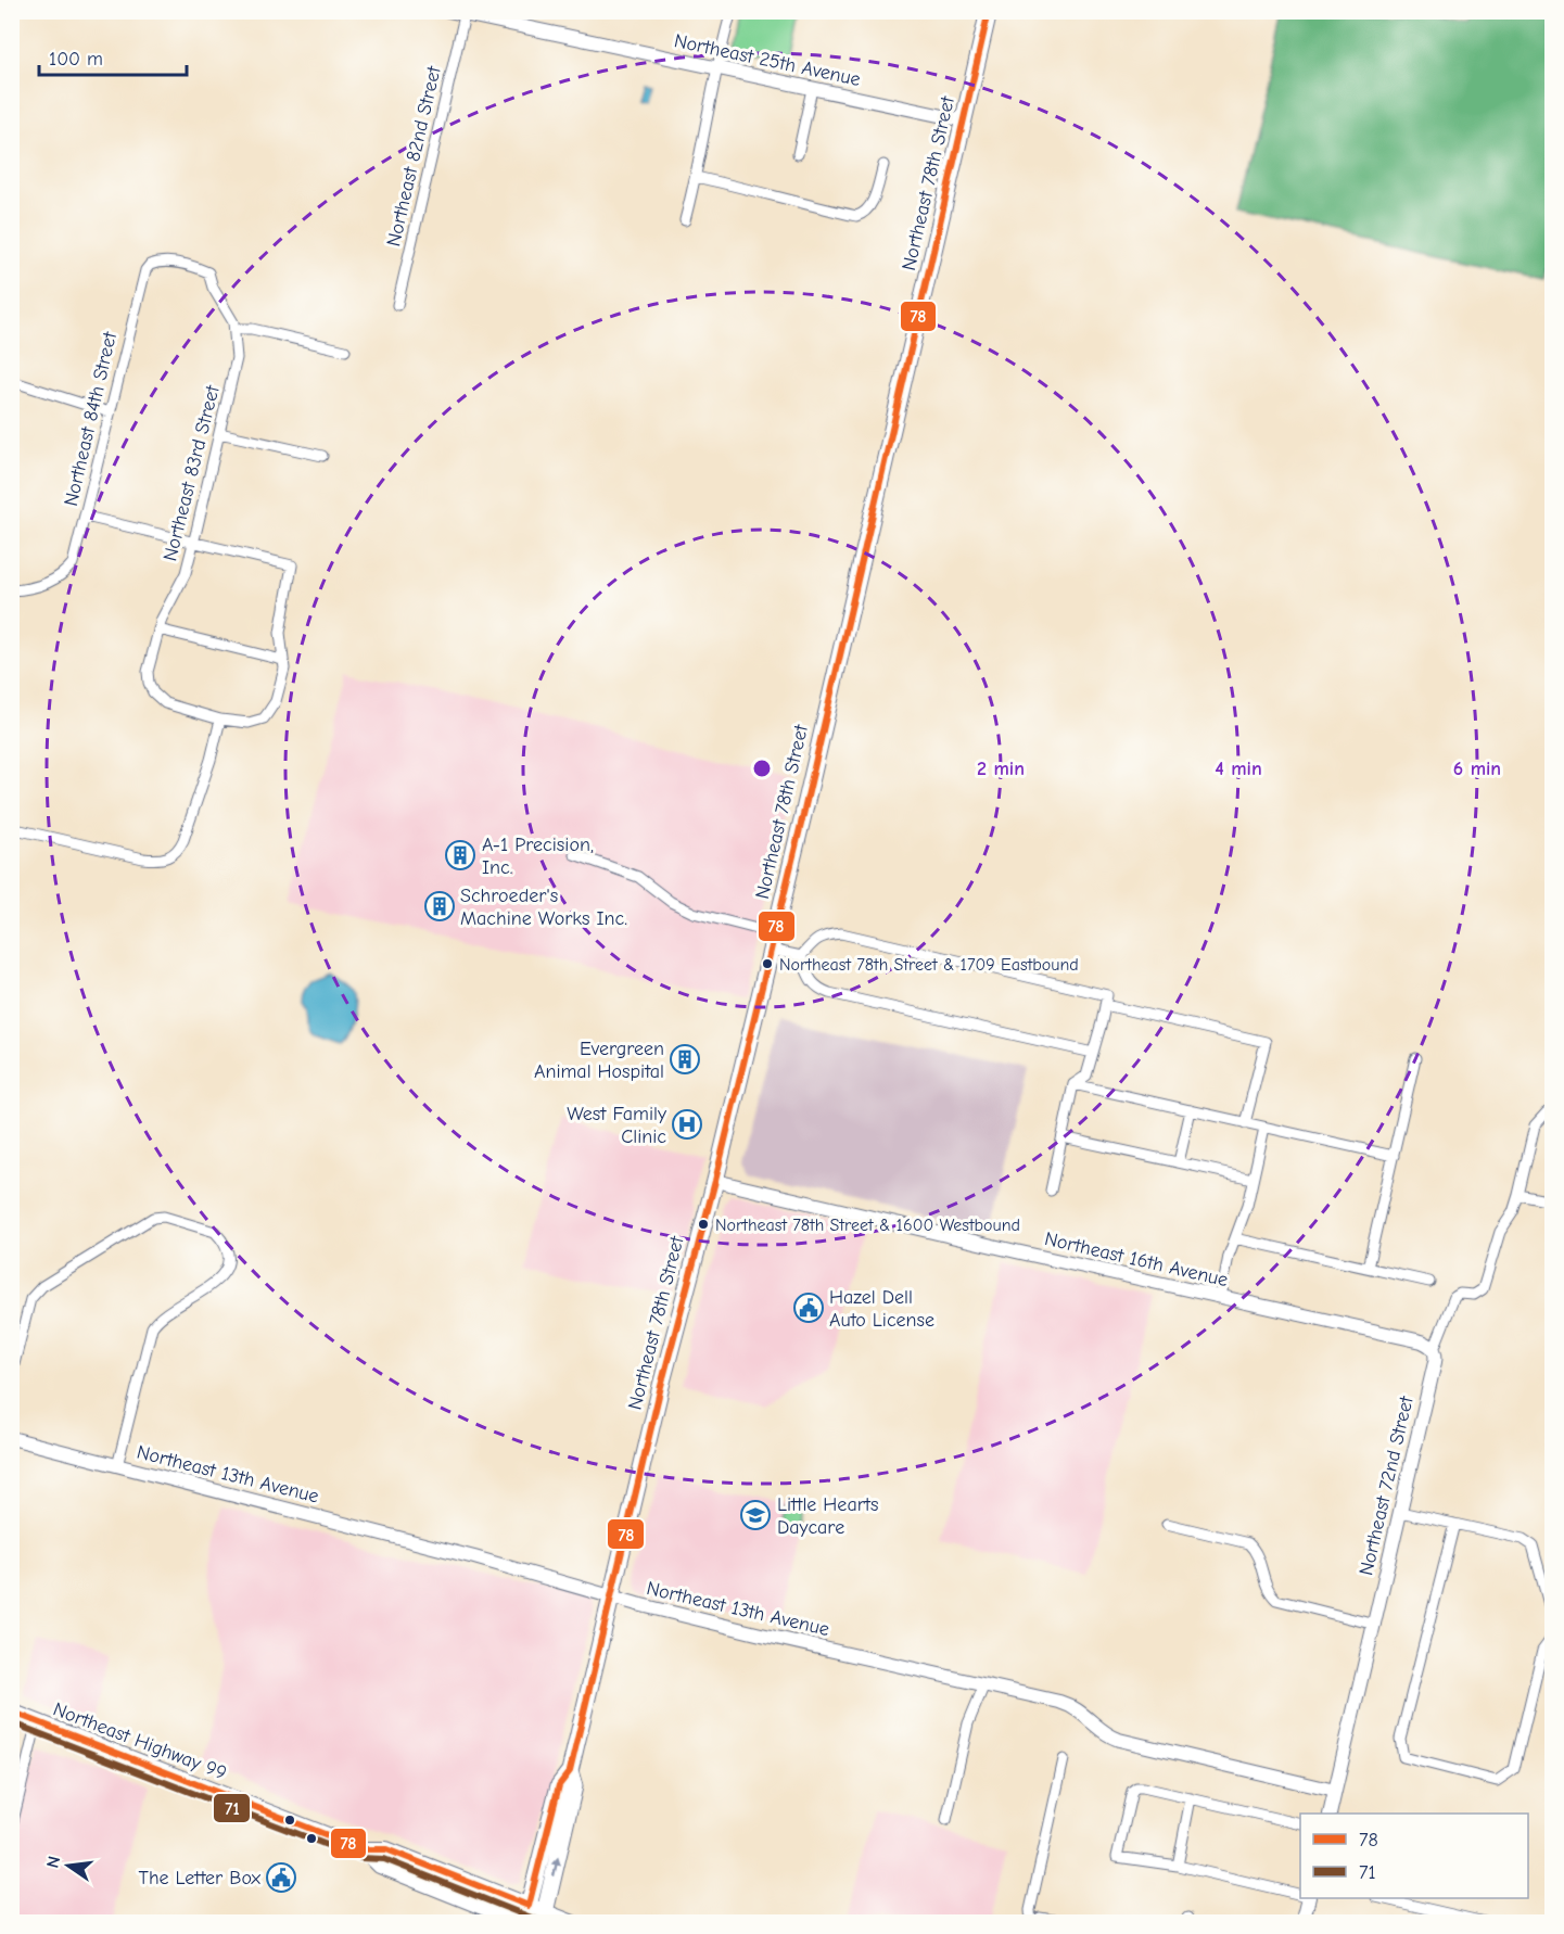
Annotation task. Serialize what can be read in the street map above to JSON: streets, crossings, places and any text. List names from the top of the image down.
{
  "streets": {
    "main road": ["Northeast 78th Street", "Northeast Highway 99"],
    "street": [
      "Northeast 25th Avenue",
      "Northeast 82nd Street",
      "Northeast 84th Street",
      "Northeast 83rd Street",
      "Northeast 16th Avenue",
      "Northeast 13th Avenue",
      "Northeast 72nd Street"
    ]
  },
  "crossings": [
    ["Northeast 25th Avenue", "Northeast 82nd Street"],
    ["Northeast 25th Avenue", "Northeast 78th Street"],
    ["Northeast 78th Street", "Northeast 16th Avenue"],
    ["Northeast 78th Street", "Northeast 13th Avenue"],
    ["Northeast 78th Street", "Northeast Highway 99"],
    ["Northeast 84th Street", "Northeast 83rd Street"],
    ["Northeast 16th Avenue", "Northeast 72nd Street"],
    ["Northeast 13th Avenue", "Northeast 72nd Street"]
  ],
  "places": {
    "building": ["A-1 Precision, Inc.", "Schroeder's Machine Works Inc.", "Evergreen Animal Hospital"],
    "other": ["Northeast 78th Street & 1709 Eastbound", "Northeast 78th Street & 1600 Westbound"],
    "hospital": ["West Family Clinic"],
    "public building": ["Hazel Dell Auto License", "The Letter Box"],
    "school or university": ["Little Hearts Daycare"]
  },
  "lines": ["transit line 78", "transit line 71"],
  "legend": ["78", "71"],
  "scale_bar": "100 m",
  "north": "left",
  "rings": ["2 min", "4 min", "6 min"]
}
